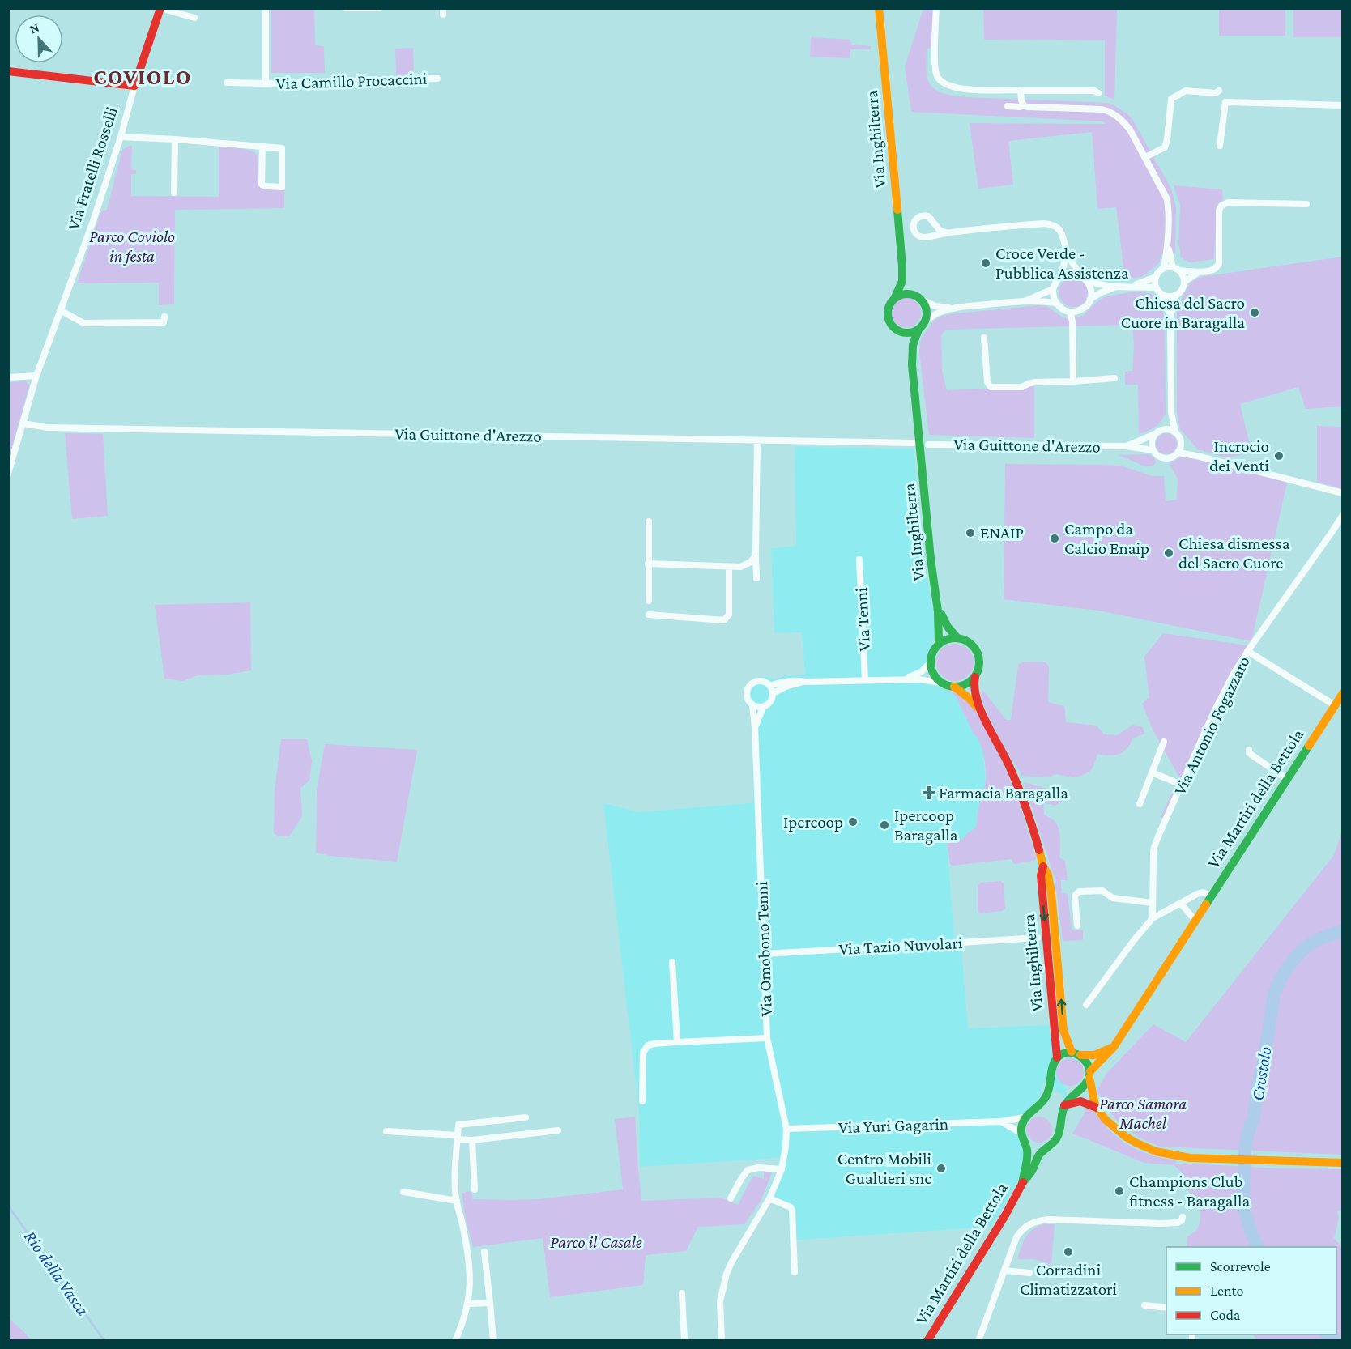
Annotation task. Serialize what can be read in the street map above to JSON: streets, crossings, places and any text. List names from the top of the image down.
{
  "streets": {
    "main road": ["Via Inghilterra", "Via Fratelli Rosselli", "Via Martiri della Bettola"],
    "street": [
      "Via Camillo Procaccini",
      "Via Guittone d'Arezzo",
      "Via Tenni",
      "Via Antonio Fogazzaro",
      "Via Tazio Nuvolari",
      "Via Omobono Tenni",
      "Via Yuri Gagarin"
    ]
  },
  "crossings": [
    ["Via Inghilterra", "Via Omobono Tenni"],
    ["Via Fratelli Rosselli", "Via Guittone d'Arezzo"],
    ["Via Tenni", "Via Omobono Tenni"],
    ["Via Tazio Nuvolari", "Via Omobono Tenni"],
    ["Via Omobono Tenni", "Via Yuri Gagarin"]
  ],
  "districts": ["COVIOLO"],
  "water": ["Crostolo", "Rio della Vasca"],
  "parks": ["Parco Coviolo in festa", "Parco Samora Machel", "Parco il Casale"],
  "places": {
    "other": [
      "Croce Verde - Pubblica Assistenza",
      "Chiesa del Sacro Cuore in Baragalla",
      "Incrocio dei Venti",
      "ENAIP",
      "Campo da Calcio Enaip",
      "Chiesa dismessa del Sacro Cuore",
      "Ipercoop",
      "Ipercoop Baragalla",
      "Centro Mobili Gualtieri snc",
      "Champions Club fitness - Baragalla",
      "Corradini Climatizzatori"
    ],
    "health": ["Farmacia Baragalla"]
  },
  "legend": ["Scorrevole", "Lento", "Coda"],
  "north": "top"
}
